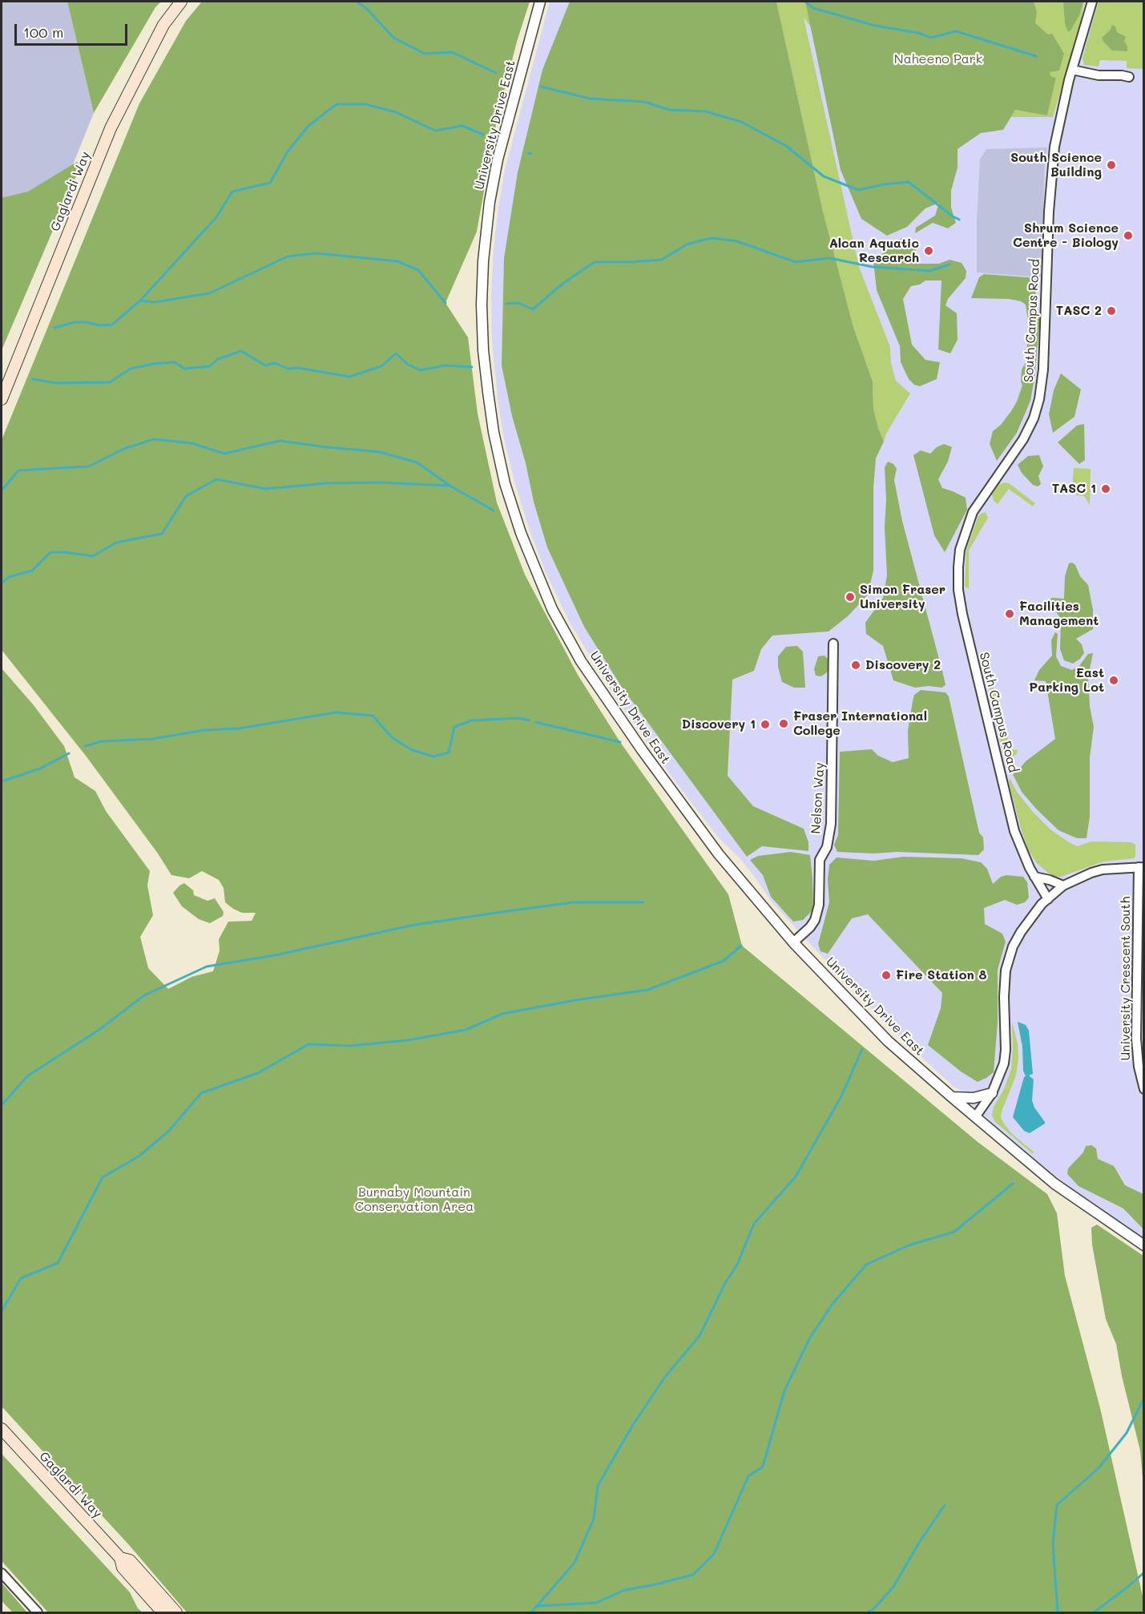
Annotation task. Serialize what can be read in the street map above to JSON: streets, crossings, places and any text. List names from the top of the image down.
{
  "streets": {
    "main road": ["Gaglardi Way"],
    "street": [
      "University Drive East",
      "South Campus Road",
      "Nelson Way",
      "University Crescent South"
    ]
  },
  "crossings": [
    ["University Drive East", "Nelson Way"]
  ],
  "parks": ["Naheeno Park", "Burnaby Mountain Conservation Area"],
  "places": [
    "South Science Building",
    "Shrum Science Centre - Biology",
    "Alcan Aquatic Research",
    "TASC 2",
    "TASC 1",
    "Simon Fraser University",
    "Facilities Management",
    "Discovery 2",
    "East Parking Lot",
    "Fraser International College",
    "Discovery 1",
    "Fire Station 8"
  ],
  "scale_bar": "100 m"
}
